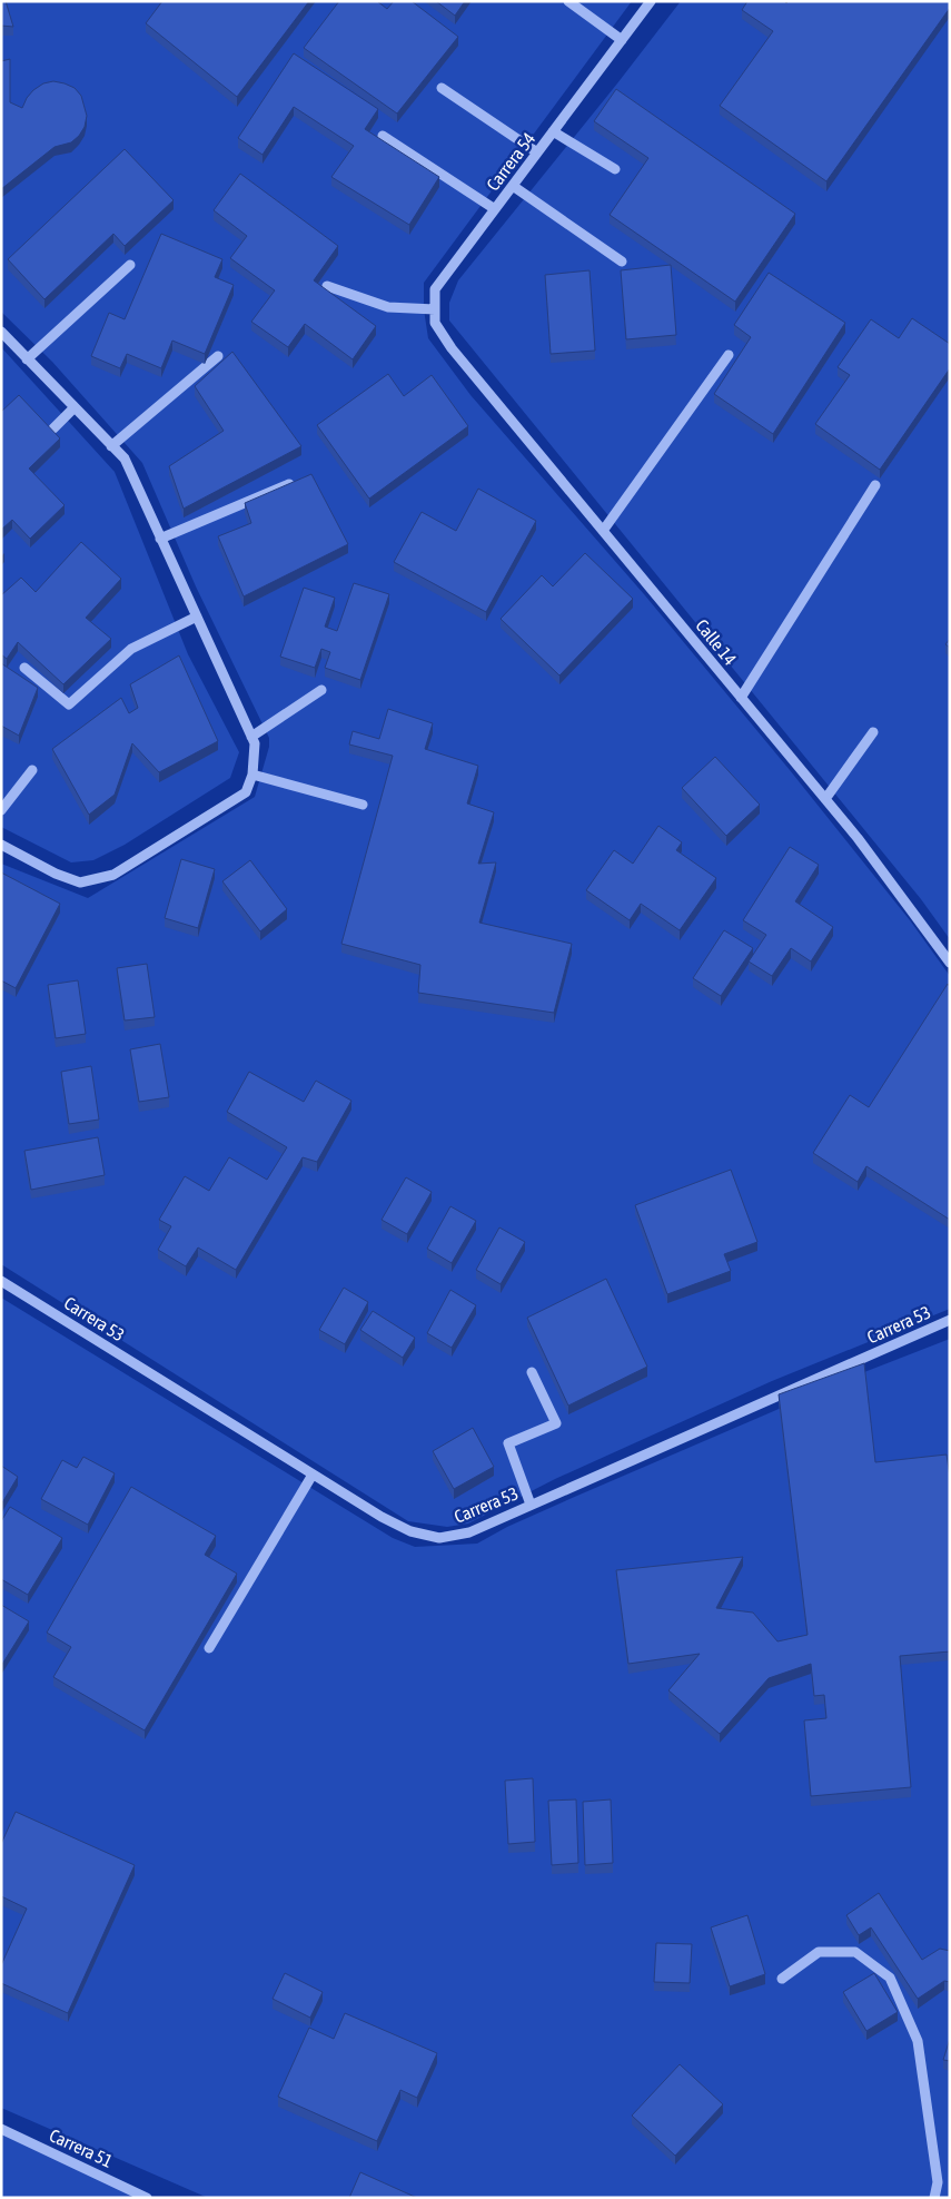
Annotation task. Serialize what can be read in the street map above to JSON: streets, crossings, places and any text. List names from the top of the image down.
{
  "streets": {
    "street": [
      "Carrera 54",
      "Calle 14",
      "Carrera 53",
      "Carrera 51"
    ]
  },
  "crossings": [
    ["Carrera 54", "Calle 14"]
  ]
}
